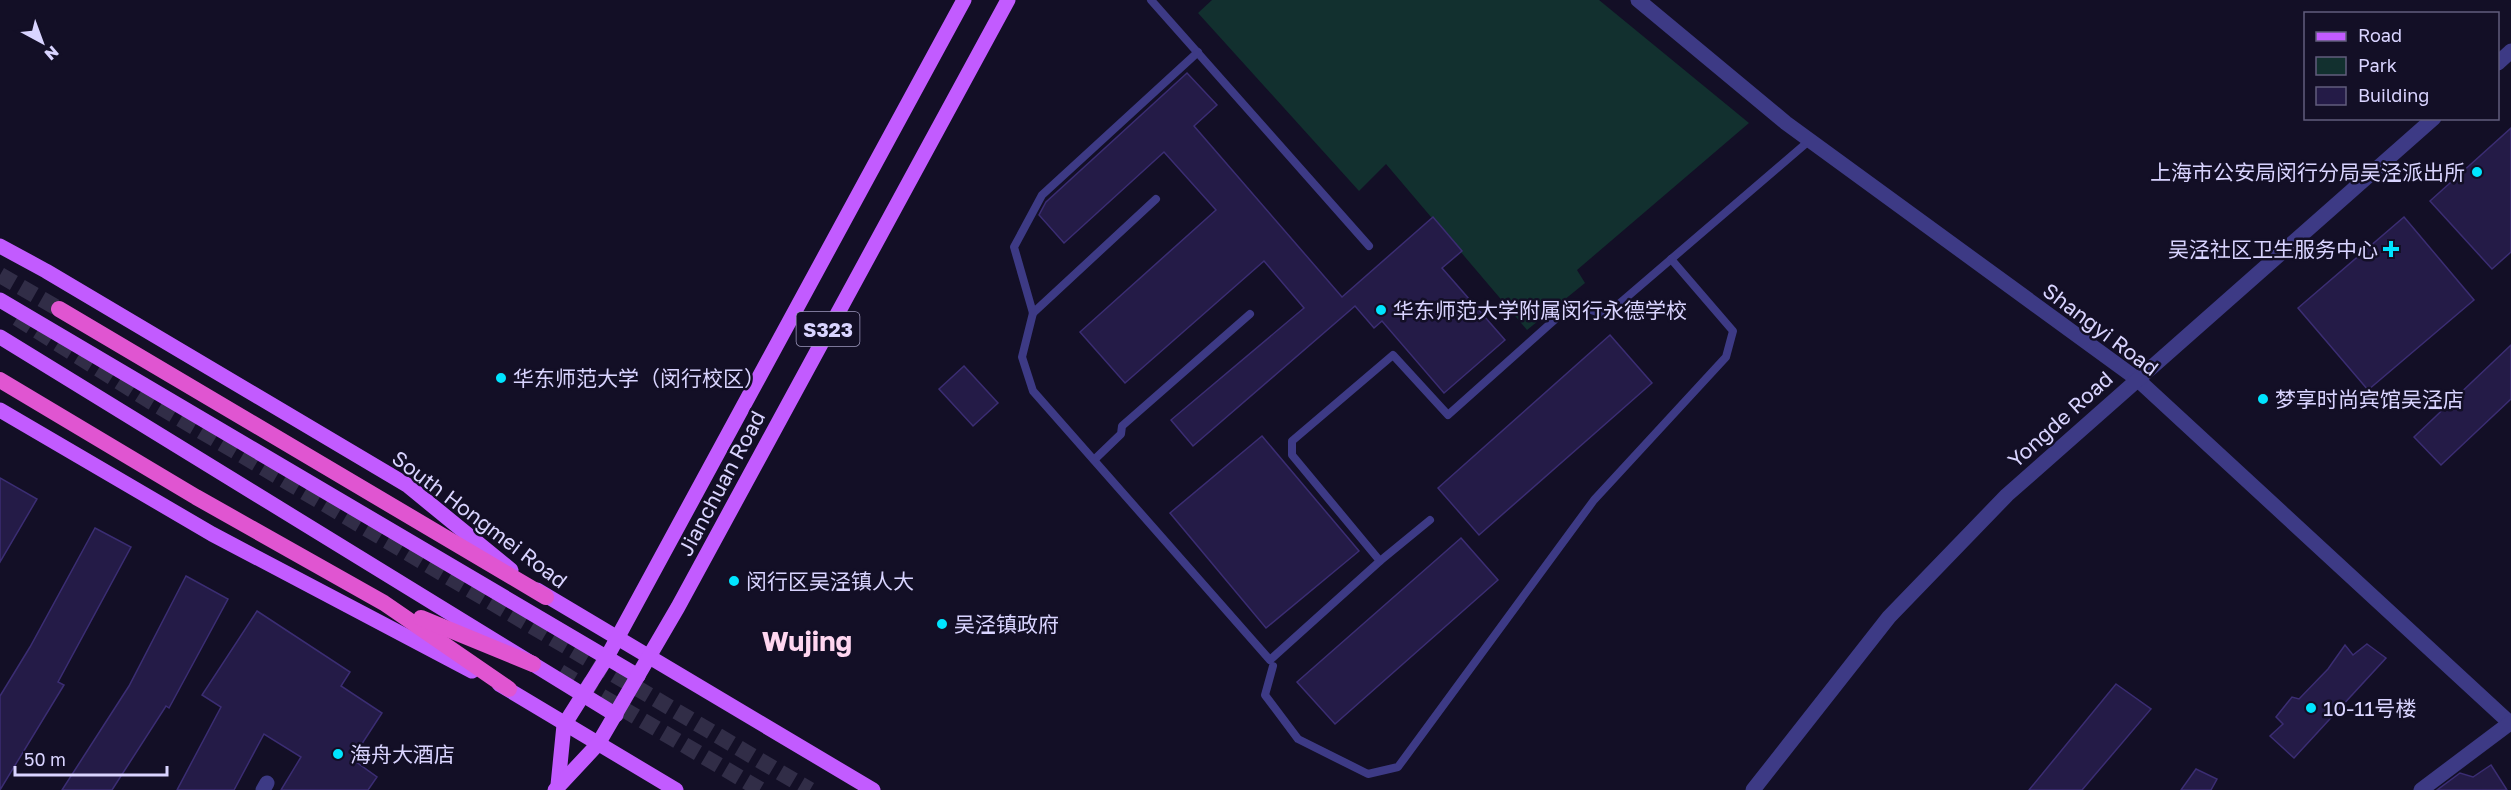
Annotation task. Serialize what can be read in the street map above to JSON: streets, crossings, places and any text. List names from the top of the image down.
{
  "streets": {
    "main road": ["S323", "Jianchuan Road", "South Hongmei Road"],
    "street": ["Shangyi Road", "Yongde Road"]
  },
  "crossings": [
    ["Shangyi Road", "Yongde Road"],
    ["Jianchuan Road", "South Hongmei Road"]
  ],
  "districts": ["Wujing"],
  "places": {
    "other": [
      "上海市公安局闵行分局吴泾派出所",
      "华东师范大学附属闵行永德学校",
      "华东师范大学（闵行校区）",
      "梦享时尚宾馆吴泾店",
      "闵行区吴泾镇人大",
      "吴泾镇政府",
      "10-11号楼",
      "海舟大酒店"
    ],
    "health": ["吴泾社区卫生服务中心"]
  },
  "legend": ["Road", "Park", "Building"],
  "scale_bar": "50 m",
  "north": "bottom right"
}
